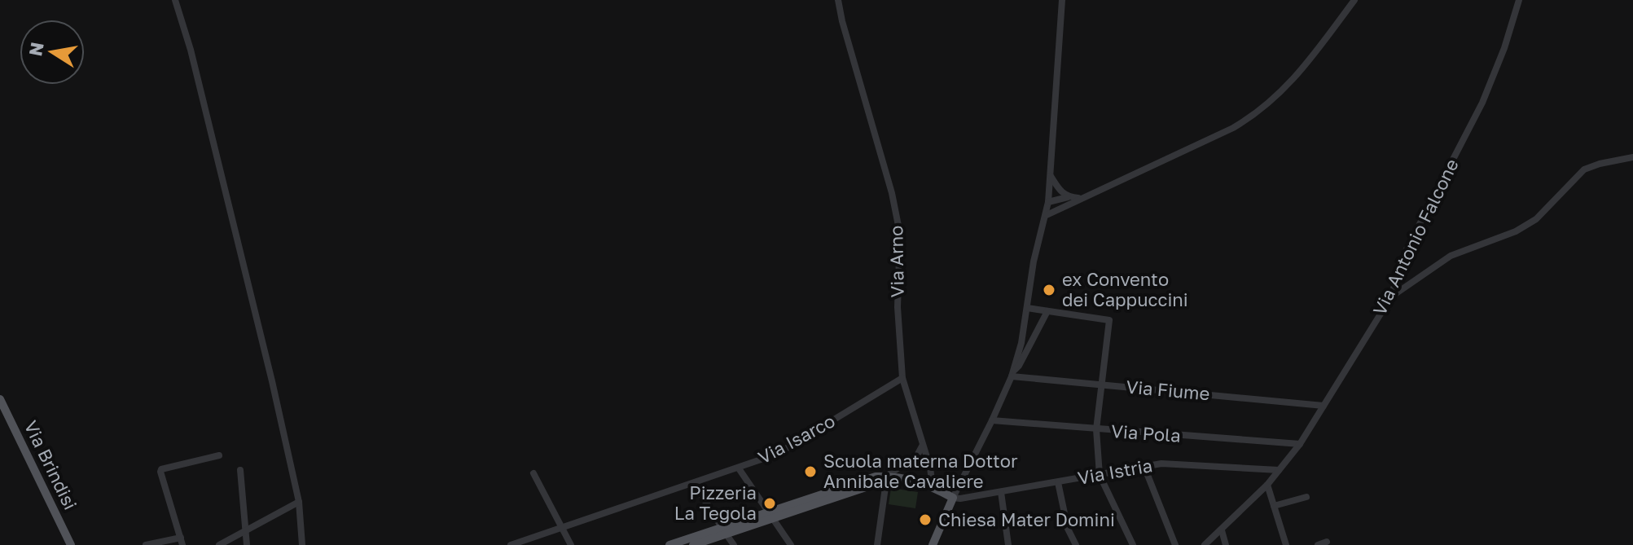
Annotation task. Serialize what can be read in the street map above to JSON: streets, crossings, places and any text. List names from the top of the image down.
{
  "streets": {
    "main road": ["Via Brindisi"],
    "street": [
      "Via Antonio Falcone",
      "Via Arno",
      "Via Fiume",
      "Via Pola",
      "Via Isarco",
      "Via Istria"
    ]
  },
  "crossings": [
    ["Via Antonio Falcone", "Via Fiume"],
    ["Via Antonio Falcone", "Via Pola"],
    ["Via Antonio Falcone", "Via Istria"],
    ["Via Arno", "Via Isarco"]
  ],
  "places": [
    "ex Convento dei Cappuccini",
    "Scuola materna Dottor Annibale Cavaliere",
    "Pizzeria La Tegola",
    "Chiesa Mater Domini"
  ],
  "north": "left"
}
